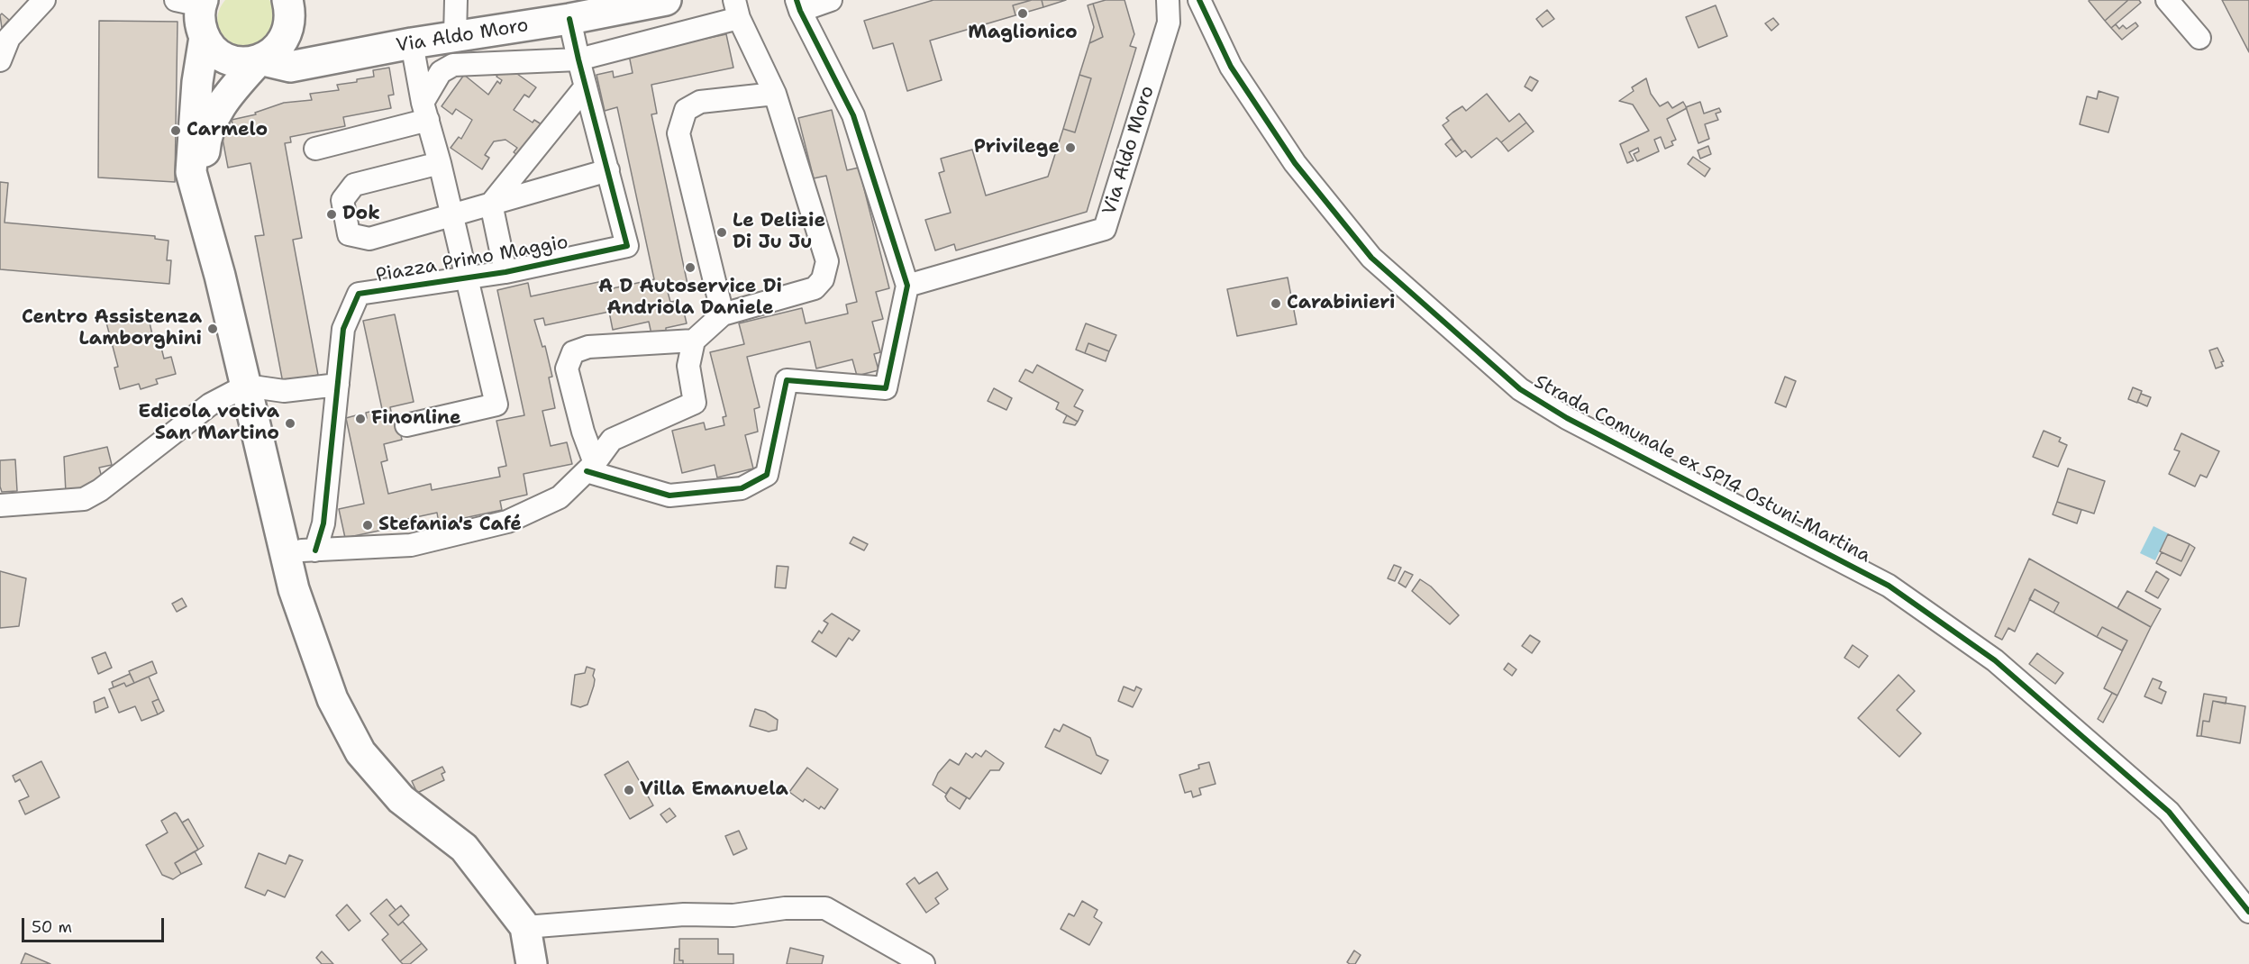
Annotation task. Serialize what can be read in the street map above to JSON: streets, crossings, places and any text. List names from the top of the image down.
{
  "streets": {
    "main road": ["Via Aldo Moro"],
    "street": ["Piazza Primo Maggio", "Strada Comunale ex SP14 Ostuni-Martina"]
  },
  "crossings": [
    ["Via Aldo Moro", "Piazza Primo Maggio"]
  ],
  "places": [
    "Maglionico",
    "Carmelo",
    "Privilege",
    "Dok",
    "Le Delizie Di Ju Ju",
    "A D Autoservice Di Andriola Daniele",
    "Carabinieri",
    "Centro Assistenza Lamborghini",
    "Finonline",
    "Edicola votiva San Martino",
    "Stefania's Café",
    "Villa Emanuela"
  ],
  "scale_bar": "50 m"
}
